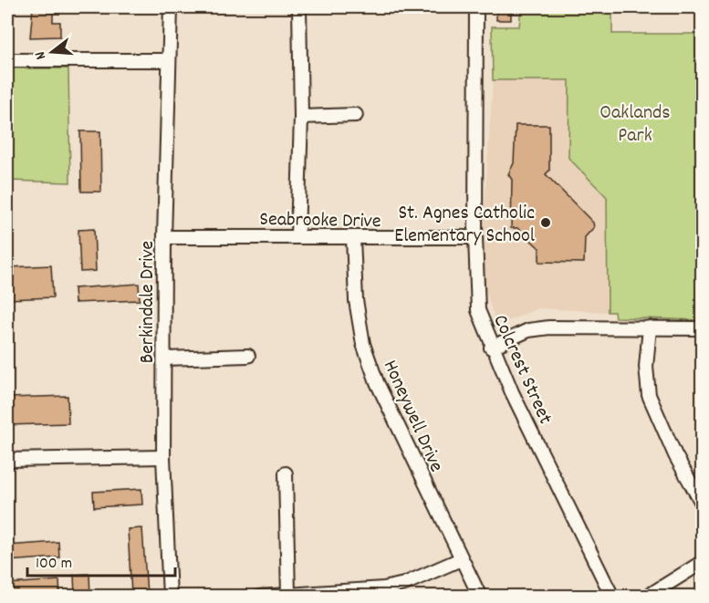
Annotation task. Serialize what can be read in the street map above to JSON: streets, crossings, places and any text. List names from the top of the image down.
{
  "streets": {
    "street": [
      "Seabrooke Drive",
      "Berkindale Drive",
      "Colcrest Street",
      "Honeywell Drive"
    ]
  },
  "crossings": [
    ["Seabrooke Drive", "Berkindale Drive"],
    ["Seabrooke Drive", "Colcrest Street"],
    ["Seabrooke Drive", "Honeywell Drive"]
  ],
  "parks": ["Oaklands Park"],
  "places": ["St. Agnes Catholic Elementary School"],
  "scale_bar": "100 m",
  "north": "left"
}
